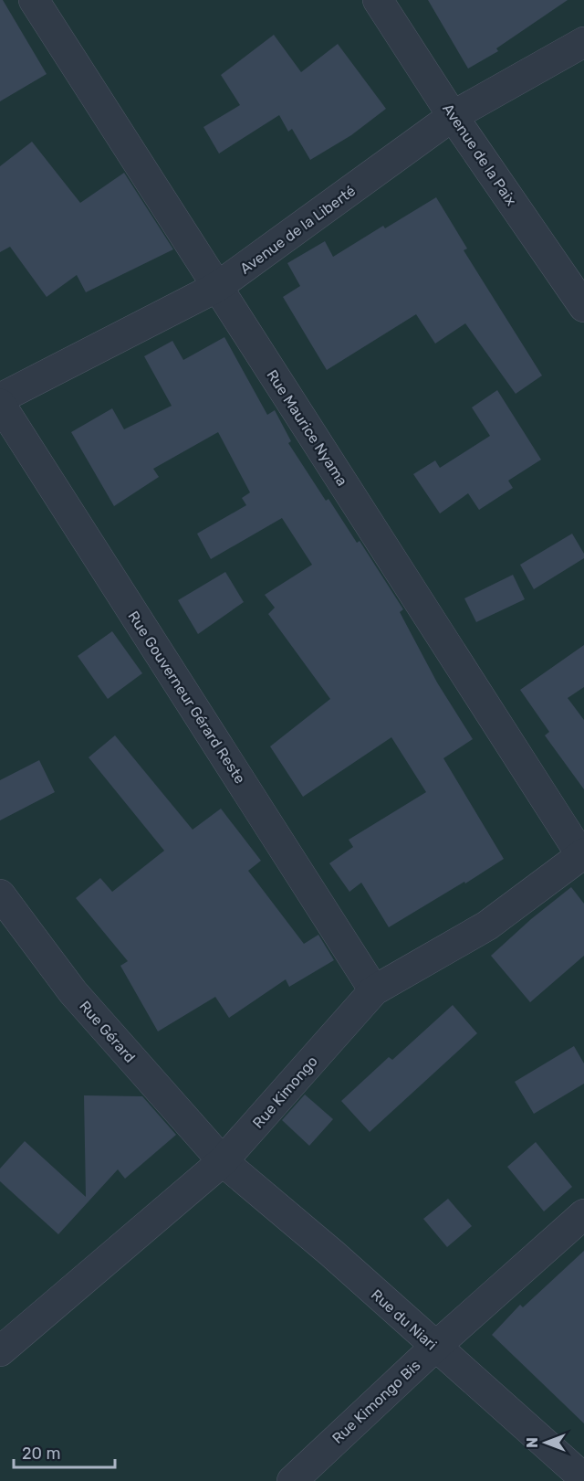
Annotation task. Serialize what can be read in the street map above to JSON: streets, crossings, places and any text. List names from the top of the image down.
{
  "streets": {
    "street": [
      "Avenue de la Paix",
      "Avenue de la Liberté",
      "Rue Maurice Nyama",
      "Rue Gouverneur Gérard Reste",
      "Rue Gérard",
      "Rue Kimongo",
      "Rue du Niari",
      "Rue Kimongo Bis"
    ]
  },
  "crossings": [
    ["Avenue de la Paix", "Avenue de la Liberté"],
    ["Avenue de la Liberté", "Rue Maurice Nyama"],
    ["Rue Maurice Nyama", "Rue Kimongo"],
    ["Rue Gouverneur Gérard Reste", "Rue Kimongo"],
    ["Rue Gérard", "Rue Kimongo"],
    ["Rue Gérard", "Rue du Niari"],
    ["Rue Kimongo", "Rue du Niari"],
    ["Rue du Niari", "Rue Kimongo Bis"]
  ],
  "scale_bar": "20 m",
  "north": "left"
}
